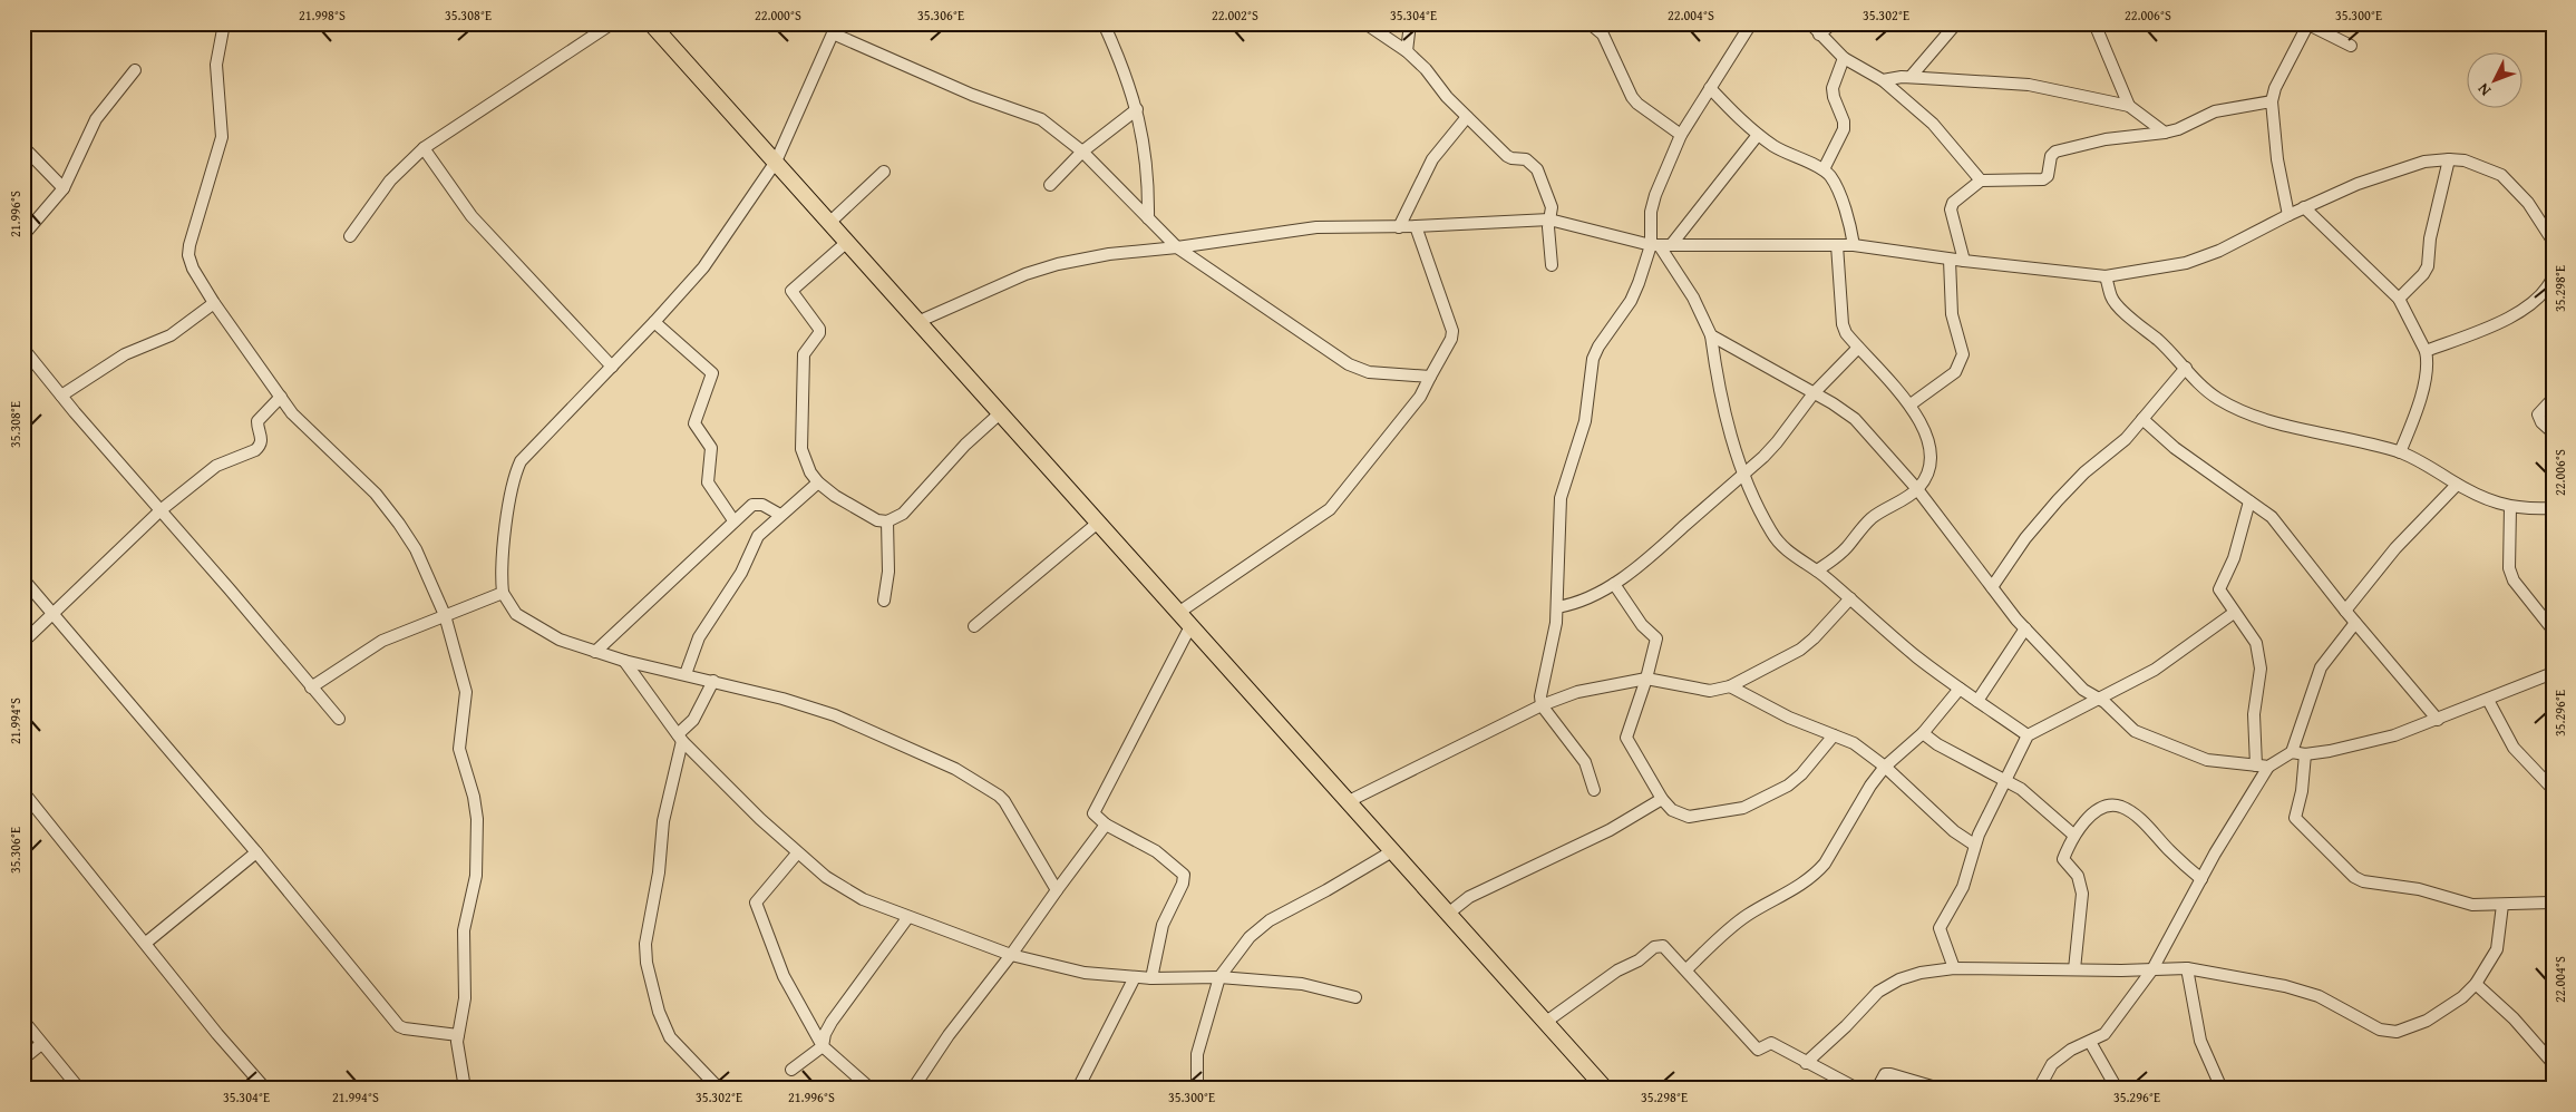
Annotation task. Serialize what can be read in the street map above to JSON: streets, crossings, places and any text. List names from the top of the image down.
{
  "north": "bottom left",
  "coordinates": [
    "21.998°S",
    "35.308°E",
    "22.000°S",
    "35.306°E",
    "22.002°S",
    "35.304°E",
    "22.004°S",
    "35.302°E",
    "22.006°S",
    "35.300°E",
    "21.996°S",
    "35.298°E",
    "35.296°E",
    "21.994°S"
  ]
}
